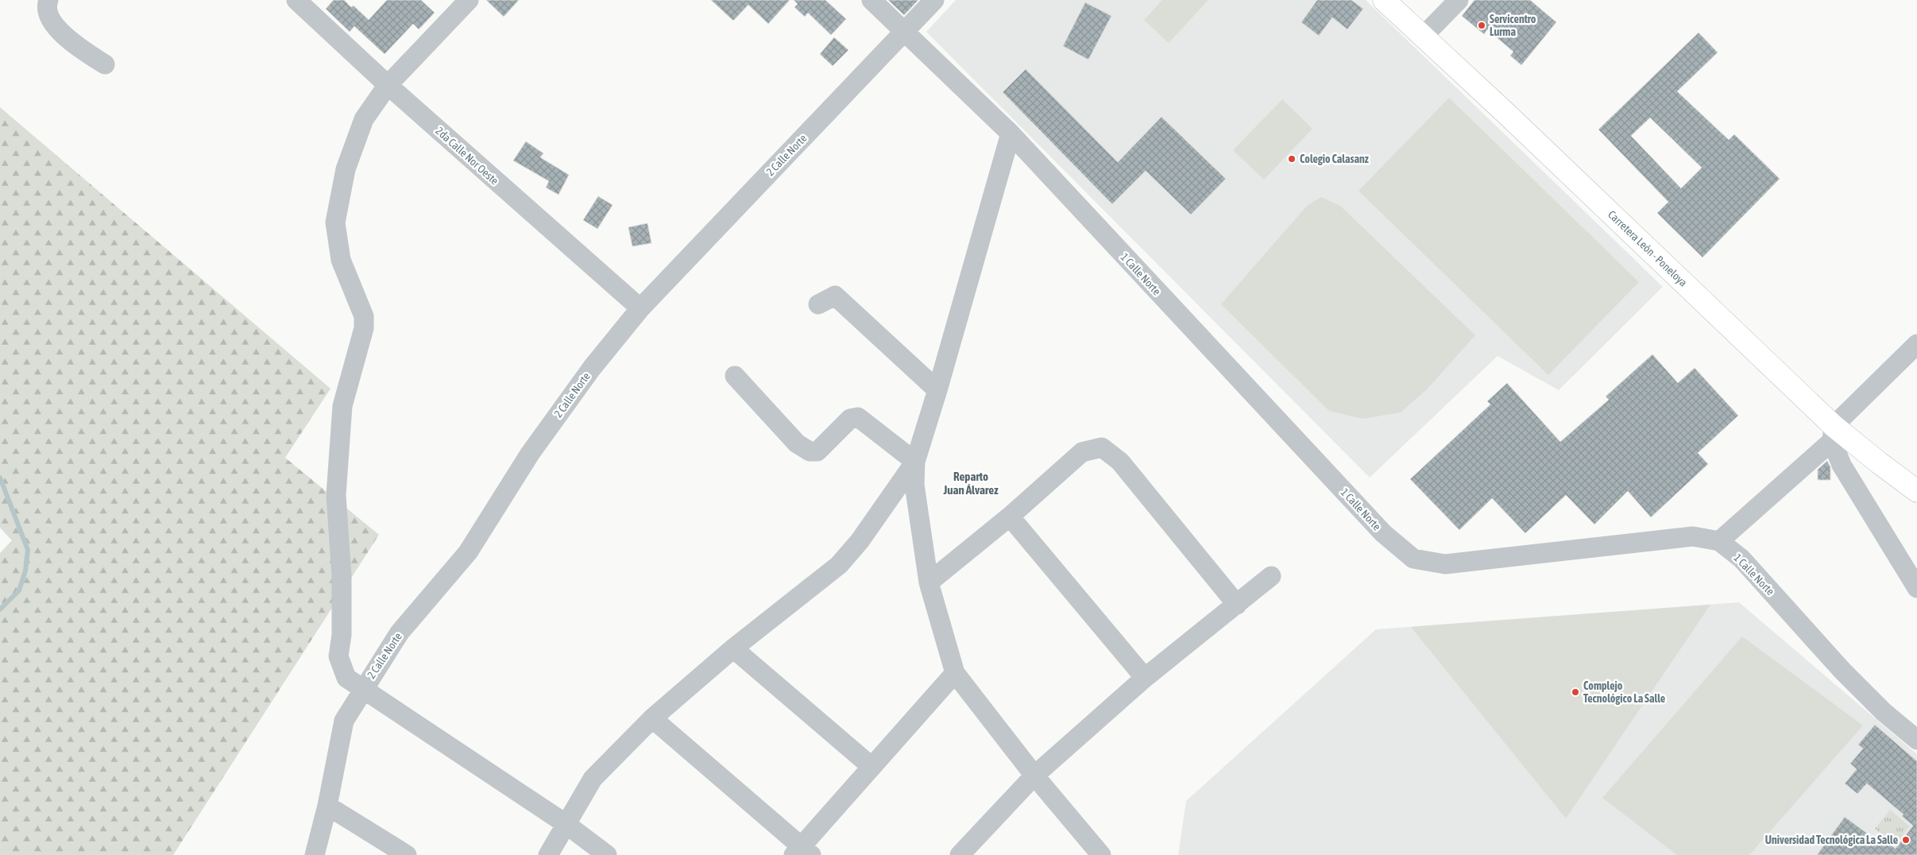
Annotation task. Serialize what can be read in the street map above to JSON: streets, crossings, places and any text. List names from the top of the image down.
{
  "streets": {
    "main road": ["Carretera León - Poneloya"],
    "street": ["2 Calle Norte", "2da Calle Nor Oeste", "1 Calle Norte"]
  },
  "crossings": [
    ["2 Calle Norte", "2da Calle Nor Oeste"],
    ["2 Calle Norte", "1 Calle Norte"]
  ],
  "districts": ["Reparto Juan Álvarez"],
  "places": [
    "Servicentro Lurma",
    "Colegio Calasanz",
    "Complejo Tecnológico La Salle",
    "Universidad Tecnológica La Salle"
  ]
}
